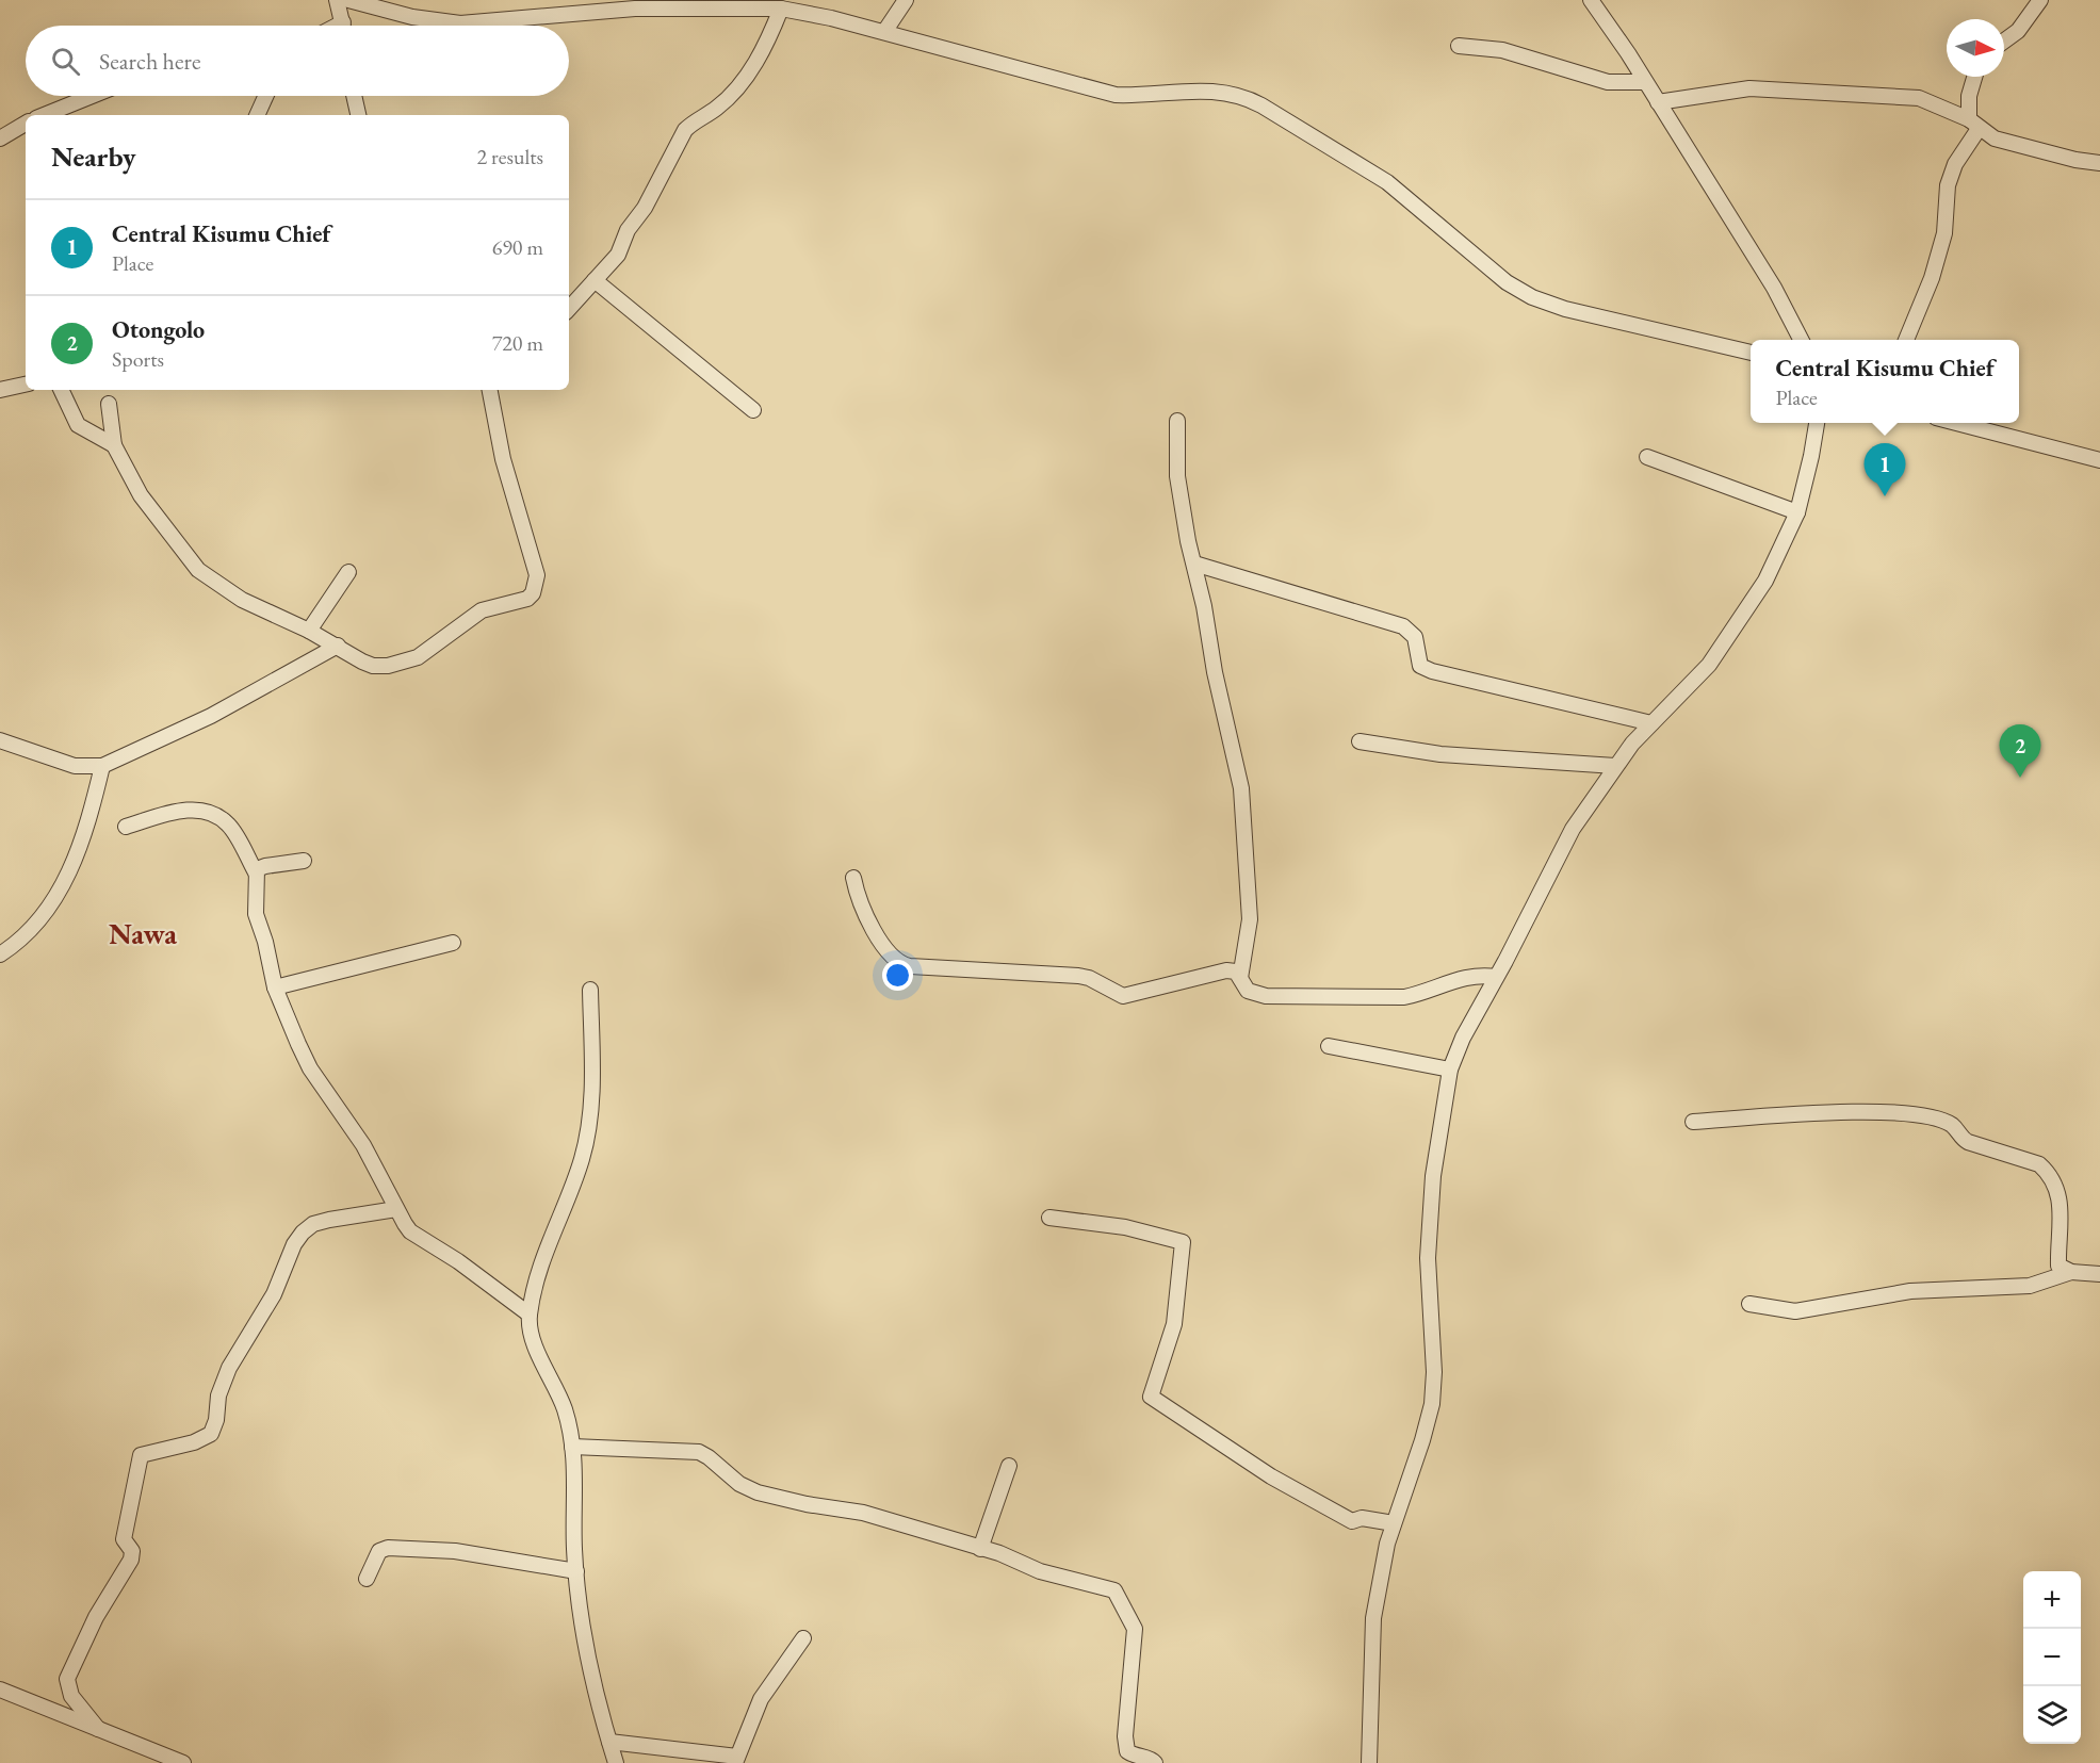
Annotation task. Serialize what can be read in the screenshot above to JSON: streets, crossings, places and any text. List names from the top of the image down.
{
  "districts": ["Nawa"],
  "north": "right",
  "page": {
    "search": "Search here",
    "heading": ["Nearby", "2 results"],
    "list": [
      {
        "mark": "1",
        "name": "Central Kisumu Chief",
        "note": "Place",
        "value": "690 m"
      },
      {
        "mark": "2",
        "name": "Otongolo",
        "note": "Sports",
        "value": "720 m"
      }
    ],
    "popup": ["Central Kisumu Chief", "Place"],
    "pins": ["1", "2"],
    "map_buttons": ["+", "−"]
  }
}
